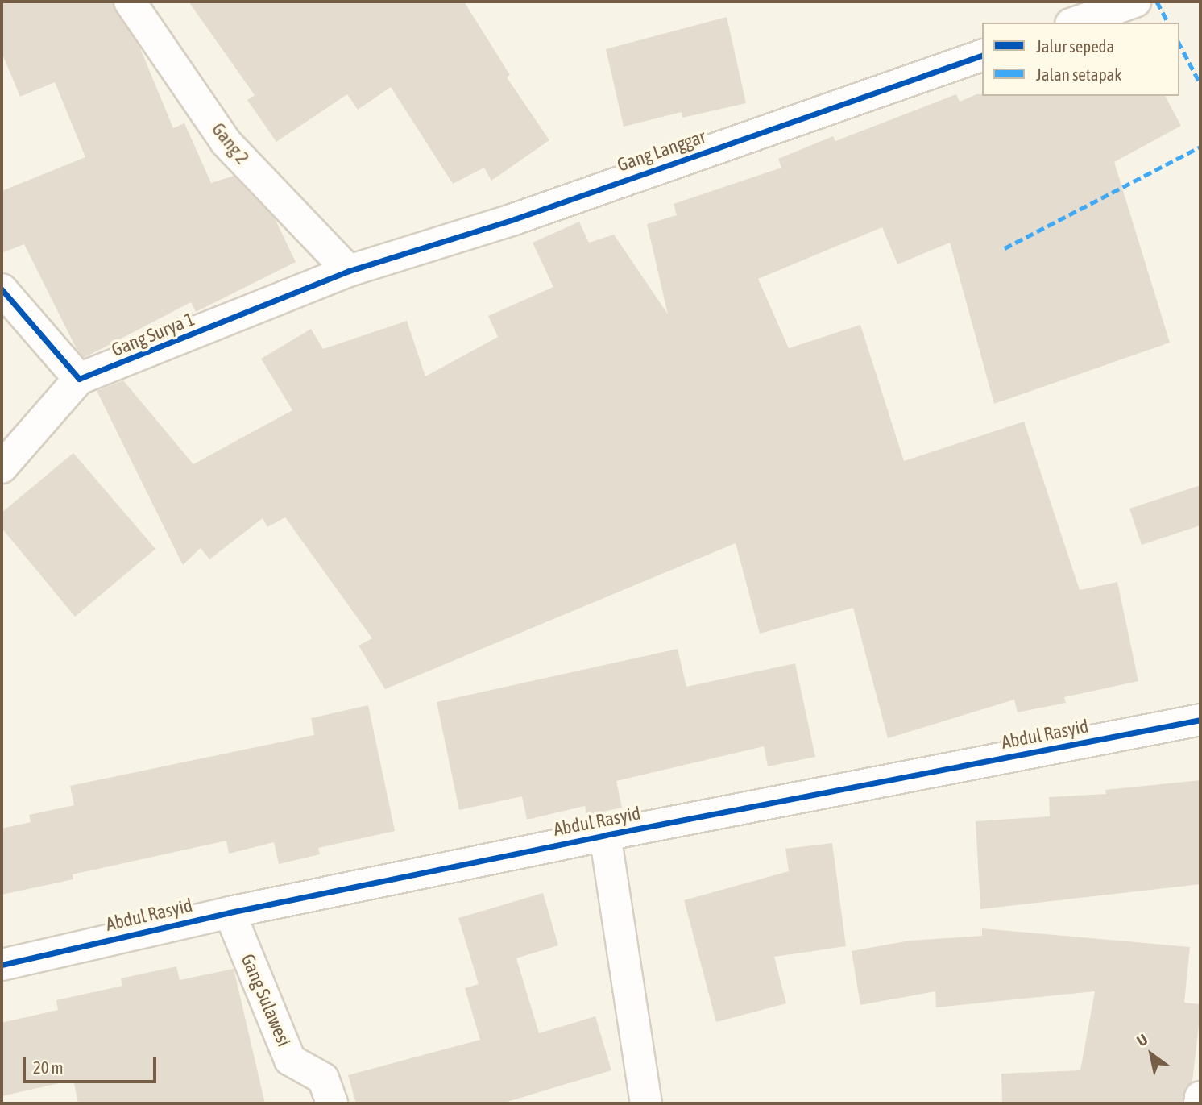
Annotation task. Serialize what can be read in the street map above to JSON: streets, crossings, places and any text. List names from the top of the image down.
{
  "streets": {
    "street": [
      "Gang 2",
      "Gang Langgar",
      "Gang Surya 1",
      "Abdul Rasyid",
      "Gang Sulawesi"
    ]
  },
  "crossings": [
    ["Gang 2", "Gang Langgar"],
    ["Gang 2", "Gang Surya 1"],
    ["Gang Langgar", "Gang Surya 1"],
    ["Abdul Rasyid", "Gang Sulawesi"]
  ],
  "legend": ["Jalur sepeda", "Jalan setapak"],
  "scale_bar": "20 m",
  "north": "top left"
}
